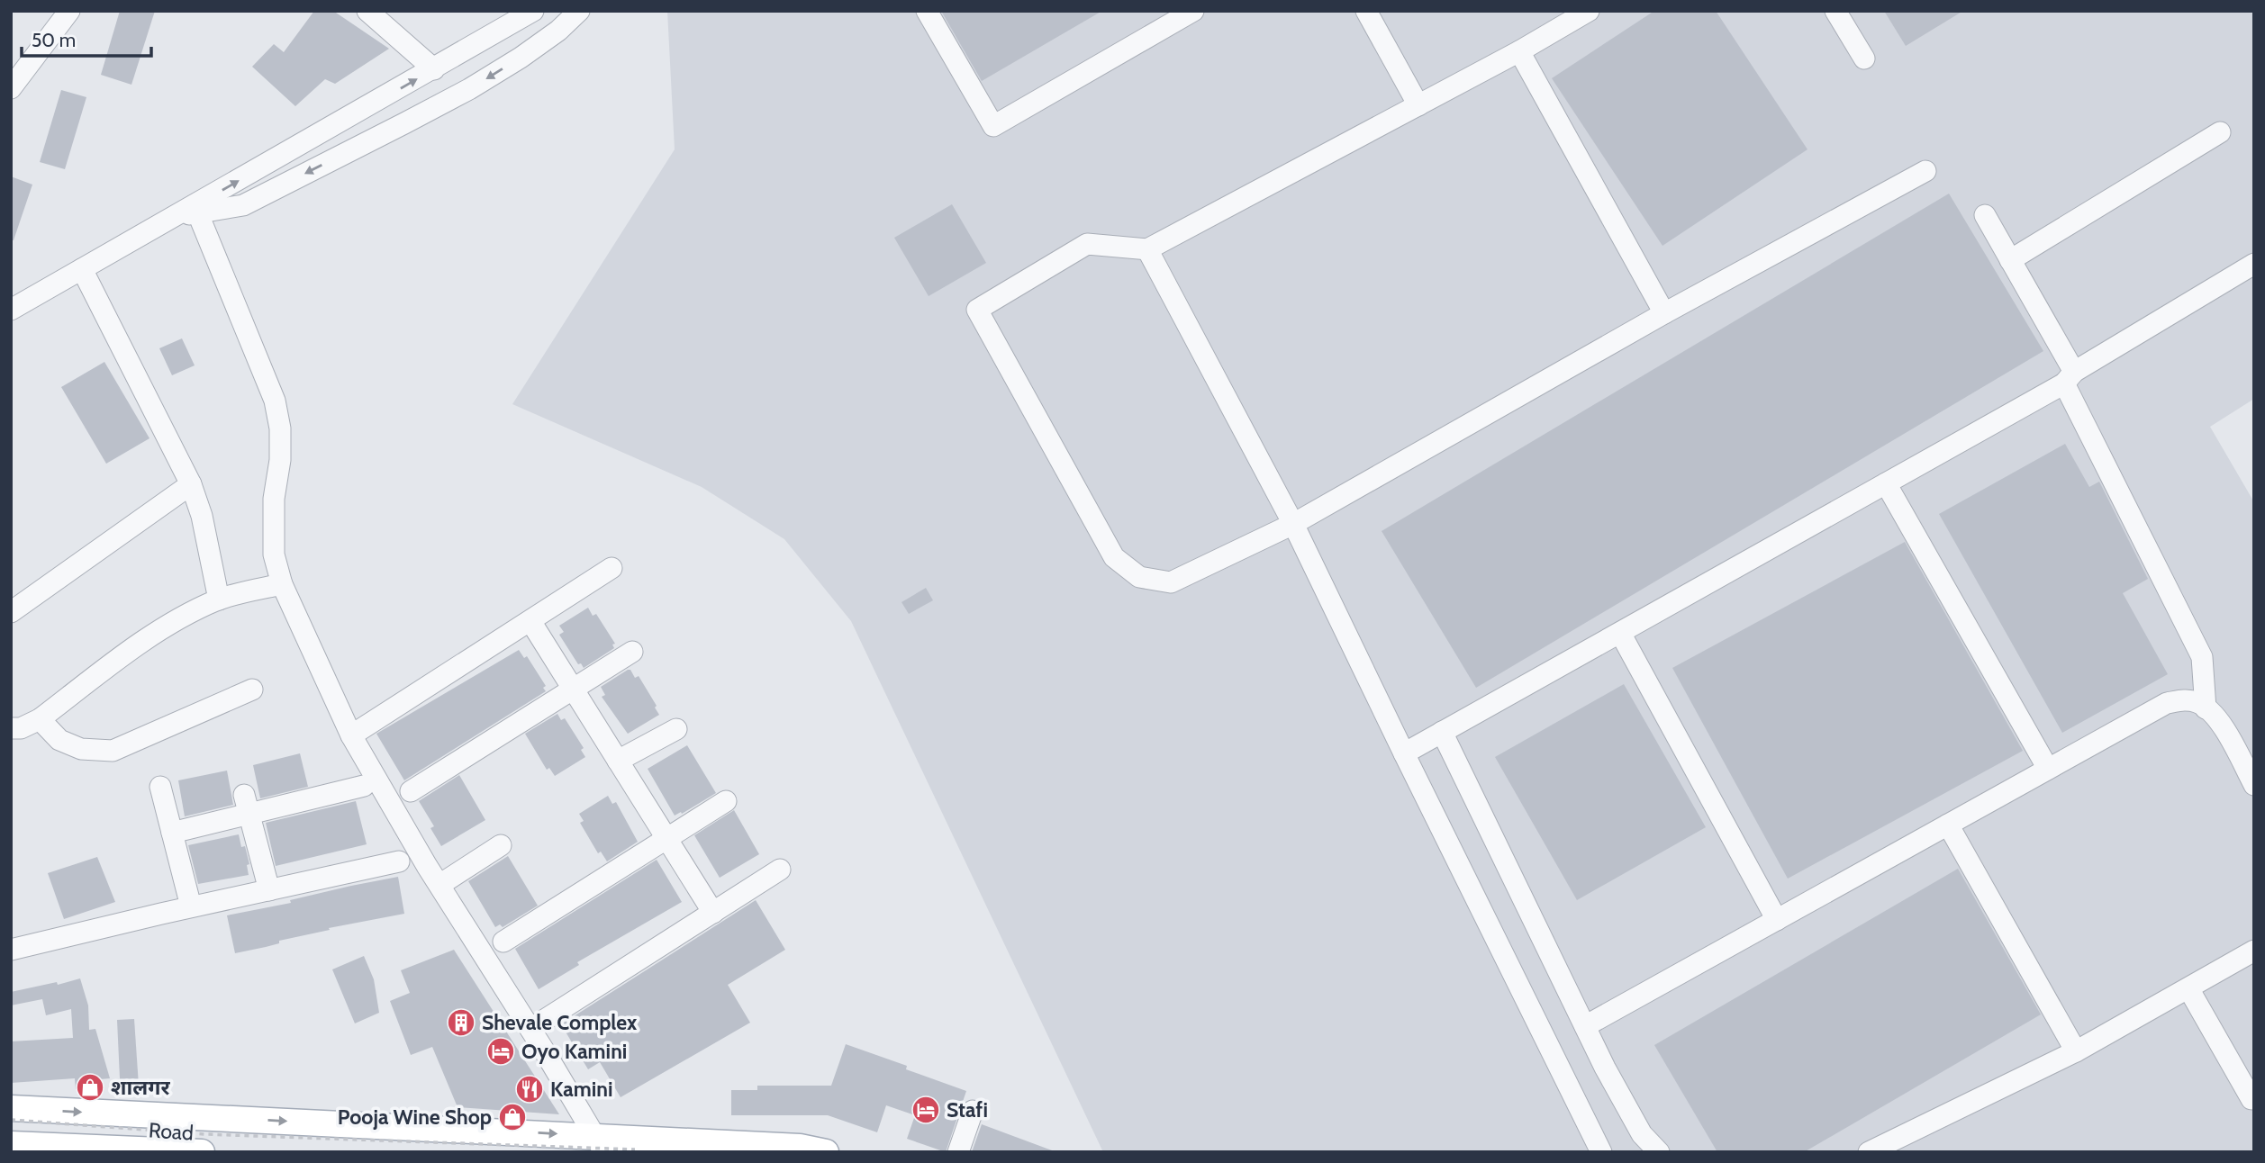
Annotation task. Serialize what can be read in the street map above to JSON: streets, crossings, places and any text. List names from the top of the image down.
{
  "streets": {
    "path": ["Road"]
  },
  "places": {
    "building": ["Shevale Complex"],
    "hotel": ["Oyo Kamini", "Stafi"],
    "shop": ["शालगर", "Pooja Wine Shop"],
    "restaurant": ["Kamini"]
  },
  "scale_bar": "50 m"
}
